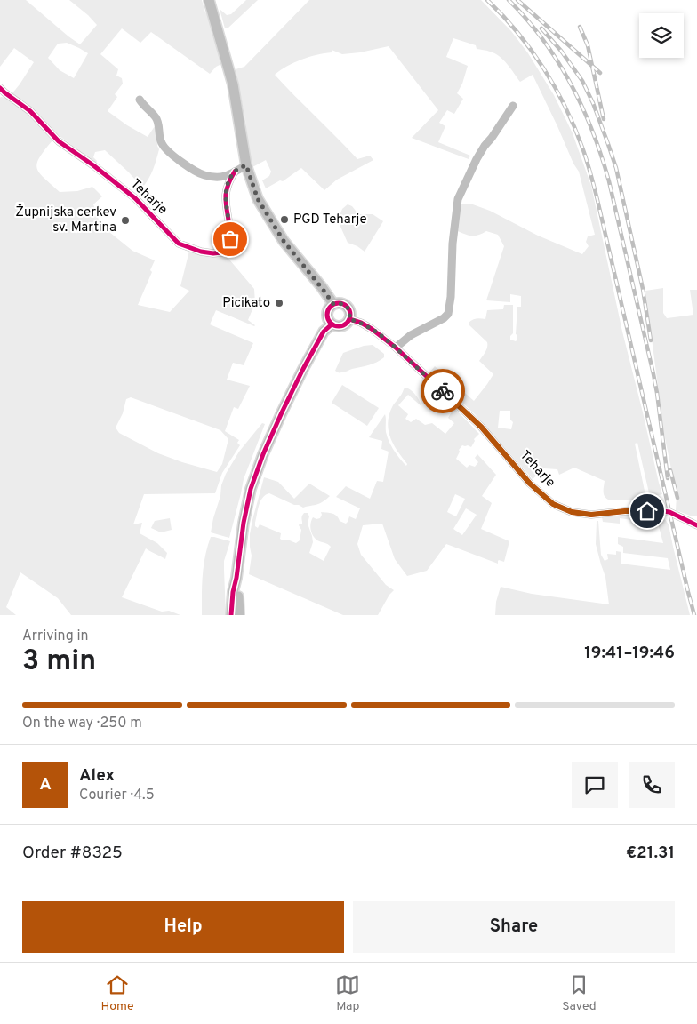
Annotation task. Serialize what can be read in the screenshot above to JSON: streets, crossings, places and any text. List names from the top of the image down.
{
  "streets": {
    "street": ["Teharje"]
  },
  "places": ["PGD Teharje", "Župnijska cerkev sv. Martina", "Picikato"],
  "page": {
    "heading": ["3 min", "Arriving in", "19:41–19:46"],
    "panel": [
      "Alex",
      "Courier · 4.5",
      "Order #8325",
      "€21.31"
    ],
    "bar": "On the way · 250 m",
    "round": "A",
    "buttons": ["Help", "Share"],
    "tabs": ["Home", "Map", "Saved"]
  }
}
